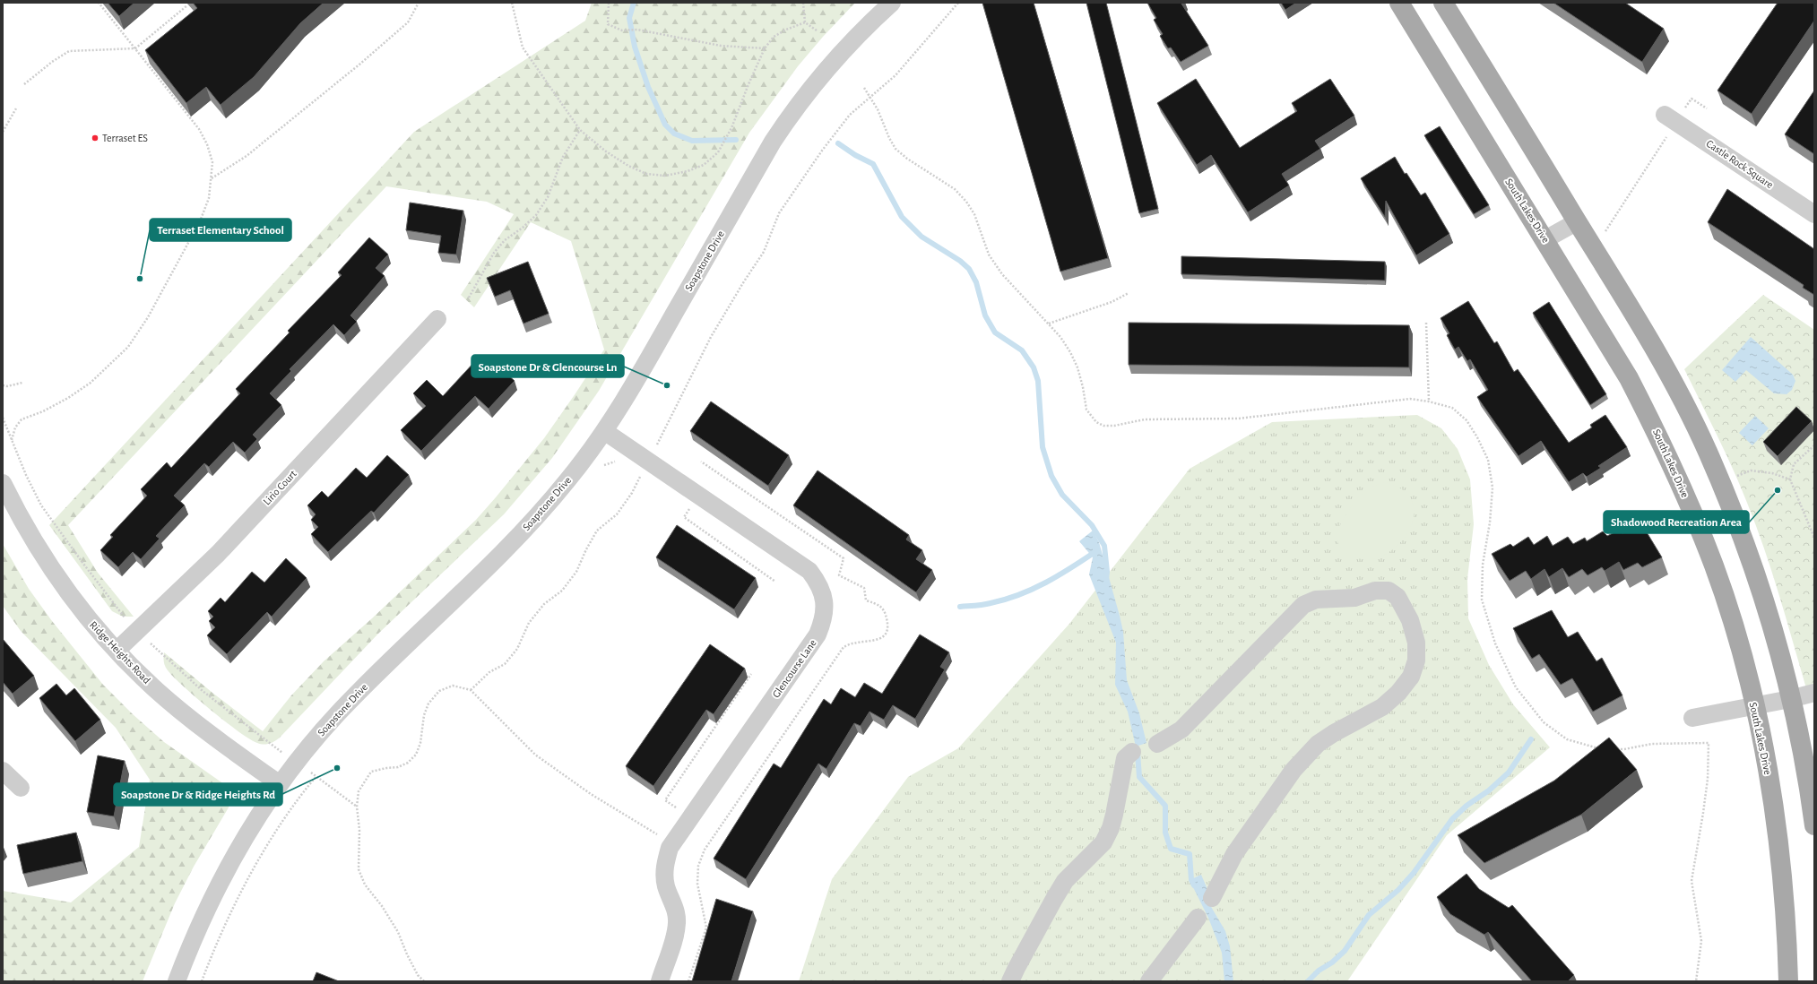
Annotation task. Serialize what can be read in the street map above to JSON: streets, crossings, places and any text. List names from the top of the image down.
{
  "streets": {
    "main road": ["South Lakes Drive"],
    "street": [
      "Castle Rock Square",
      "Soapstone Drive",
      "Lirio Court",
      "Ridge Heights Road",
      "Glencourse Lane"
    ]
  },
  "crossings": [
    ["Soapstone Drive", "Ridge Heights Road"],
    ["Soapstone Drive", "Glencourse Lane"],
    ["Lirio Court", "Ridge Heights Road"]
  ],
  "places": [
    "Terraset ES",
    "Terraset Elementary School",
    "Soapstone Dr & Glencourse Ln",
    "Shadowood Recreation Area",
    "Soapstone Dr & Ridge Heights Rd"
  ]
}
